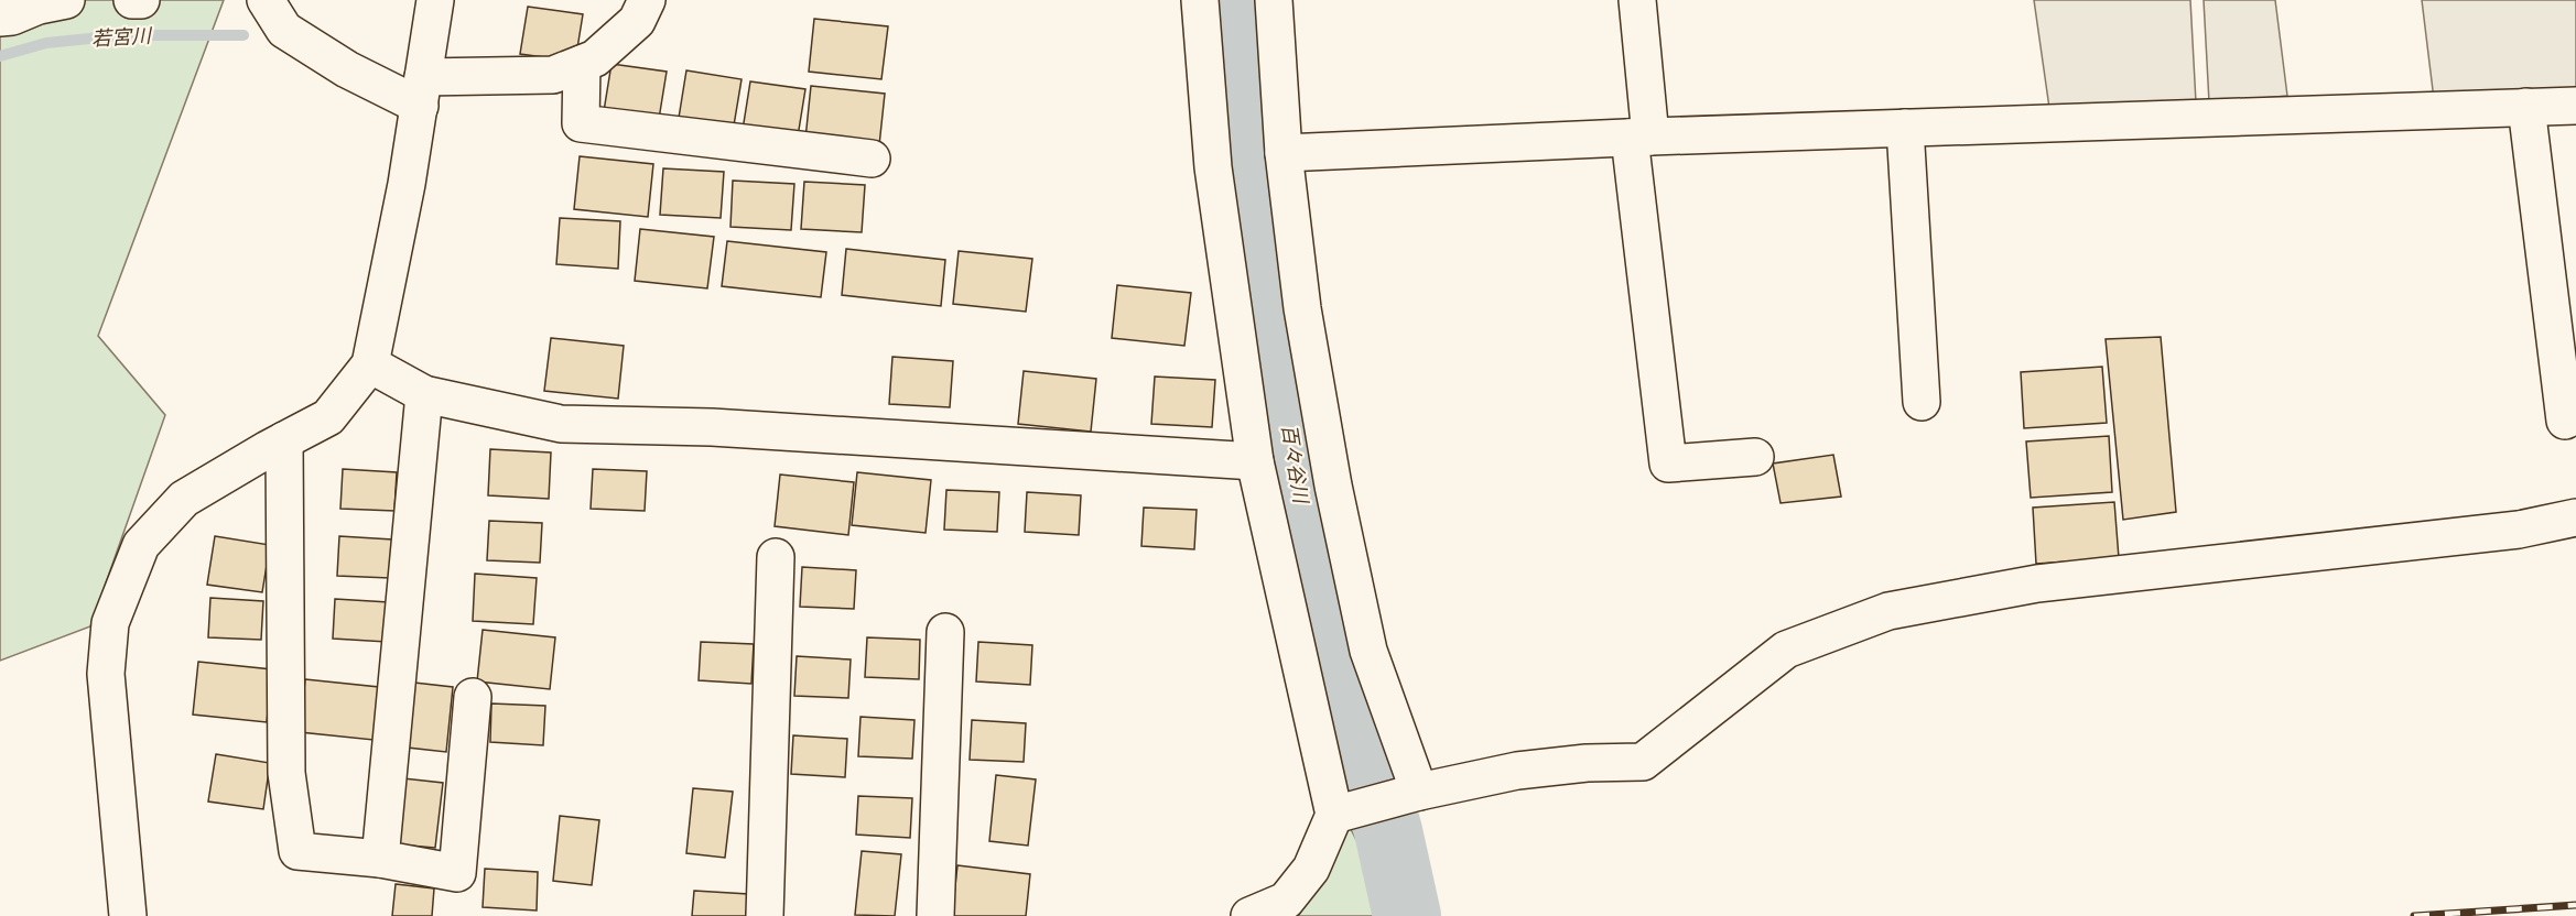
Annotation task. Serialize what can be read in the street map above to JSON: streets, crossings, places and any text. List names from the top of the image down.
{
  "water": ["若宮川", "百々谷川"]
}
